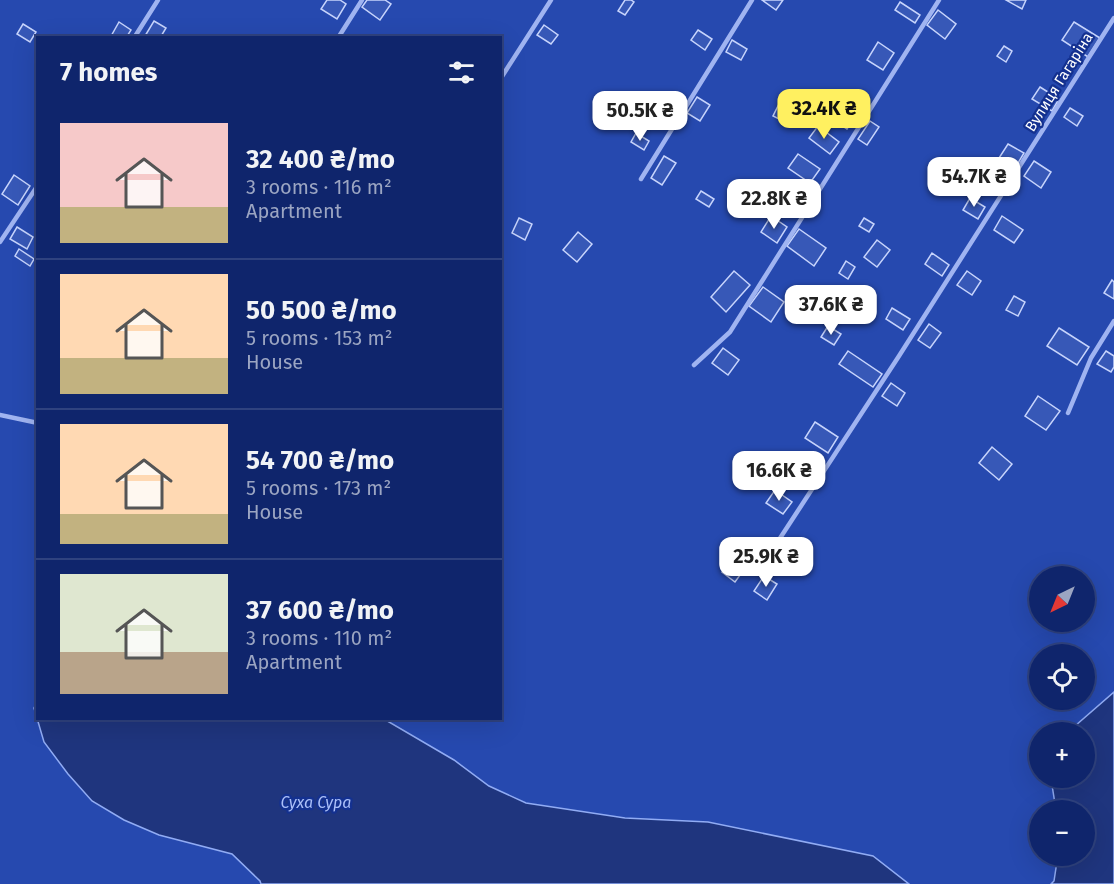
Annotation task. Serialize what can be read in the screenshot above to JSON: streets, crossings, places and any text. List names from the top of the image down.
{
  "streets": {
    "lane": ["Вулиця Гагаріна"]
  },
  "water": ["Суха Сура"],
  "north": "bottom left",
  "page": {
    "heading": "7 homes",
    "price": [
      "32.4K ₴",
      "50.5K ₴",
      "54.7K ₴",
      "22.8K ₴",
      "37.6K ₴",
      "16.6K ₴",
      "25.9K ₴"
    ],
    "list": [
      {
        "name": "32 400 ₴/mo",
        "note": "3 rooms · 116 m² · Apartment"
      },
      {
        "name": "50 500 ₴/mo",
        "note": "5 rooms · 153 m² · House"
      },
      {
        "name": "54 700 ₴/mo",
        "note": "5 rooms · 173 m² · House"
      },
      {
        "name": "37 600 ₴/mo",
        "note": "3 rooms · 110 m² · Apartment"
      }
    ],
    "map_buttons": ["+", "−"]
  }
}
